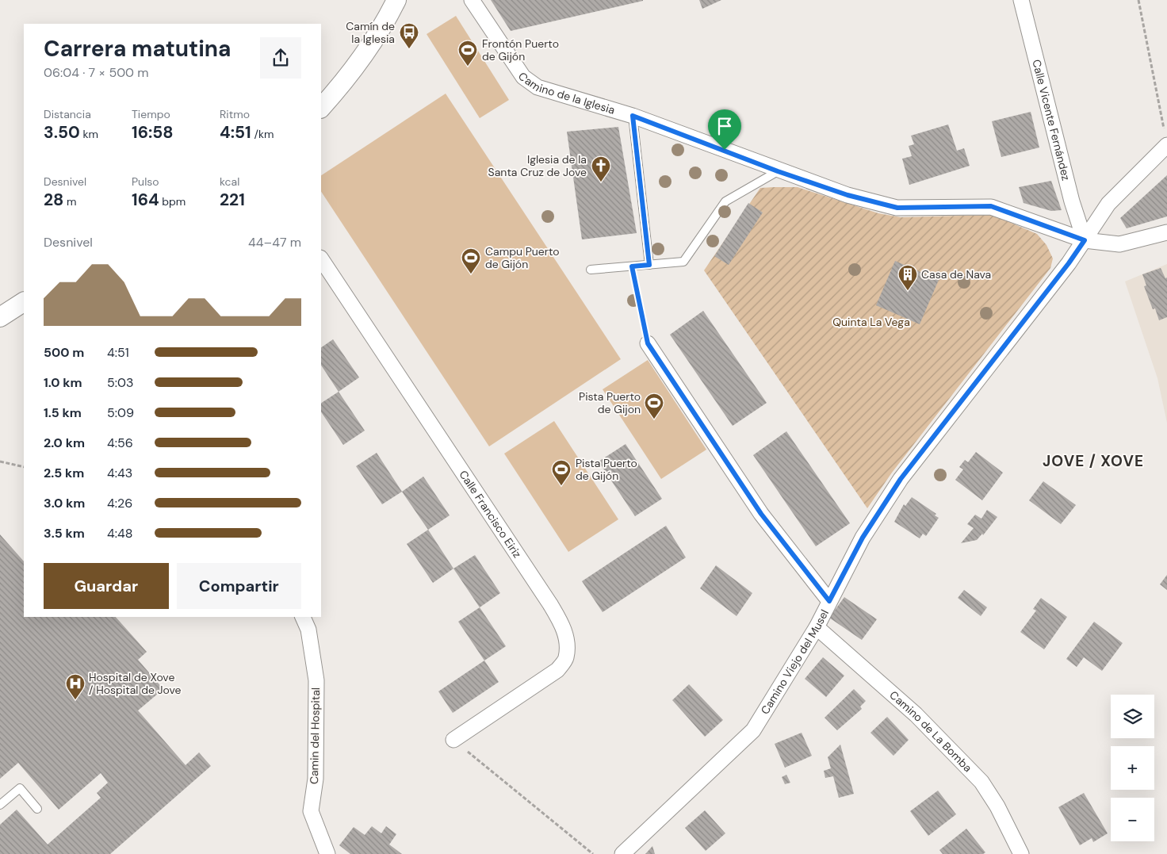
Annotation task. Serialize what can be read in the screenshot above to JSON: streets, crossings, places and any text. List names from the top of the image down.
{
  "streets": {
    "street": [
      "Camino de la Iglesia",
      "Calle Vicente Fernández",
      "Calle Francisco Eiriz",
      "Camino Viejo del Musel",
      "Camino de La Bomba",
      "Camin del Hospital"
    ]
  },
  "crossings": [
    ["Camino de la Iglesia", "Calle Vicente Fernández"],
    ["Camino de la Iglesia", "Camino Viejo del Musel"],
    ["Calle Vicente Fernández", "Camino Viejo del Musel"],
    ["Camino Viejo del Musel", "Camino de La Bomba"]
  ],
  "districts": ["JOVE / XOVE"],
  "parks": ["Quinta La Vega"],
  "places": {
    "bus stop": ["Camín de la Iglesia"],
    "sports": [
      "Frontón Puerto de Gijón",
      "Campu Puerto de Gijón",
      "Pista Puerto de Gijon",
      "Pista Puerto de Gijón"
    ],
    "church": ["Iglesia de la Santa Cruz de Jove"],
    "building": ["Casa de Nava"],
    "hospital": ["Hospital de Xove / Hospital de Jove"]
  },
  "page": {
    "heading": ["Carrera matutina", "06:04 · 7 × 500 m"],
    "stats": [
      ["Distancia", "3.50 km"],
      ["Tiempo", "16:58"],
      ["Ritmo", "4:51 /km"],
      ["Desnivel", "28 m"],
      ["Pulso", "164 bpm"],
      ["kcal", "221"]
    ],
    "chart": ["Desnivel", "44–47 m"],
    "list": [
      {
        "name": "500 m",
        "note": "4:51"
      },
      {
        "name": "1.0 km",
        "note": "5:03"
      },
      {
        "name": "1.5 km",
        "note": "5:09"
      },
      {
        "name": "2.0 km",
        "note": "4:56"
      },
      {
        "name": "2.5 km",
        "note": "4:43"
      },
      {
        "name": "3.0 km",
        "note": "4:26"
      },
      {
        "name": "3.5 km",
        "note": "4:48"
      }
    ],
    "buttons": ["Guardar", "Compartir"],
    "map_buttons": ["+", "−"]
  }
}
